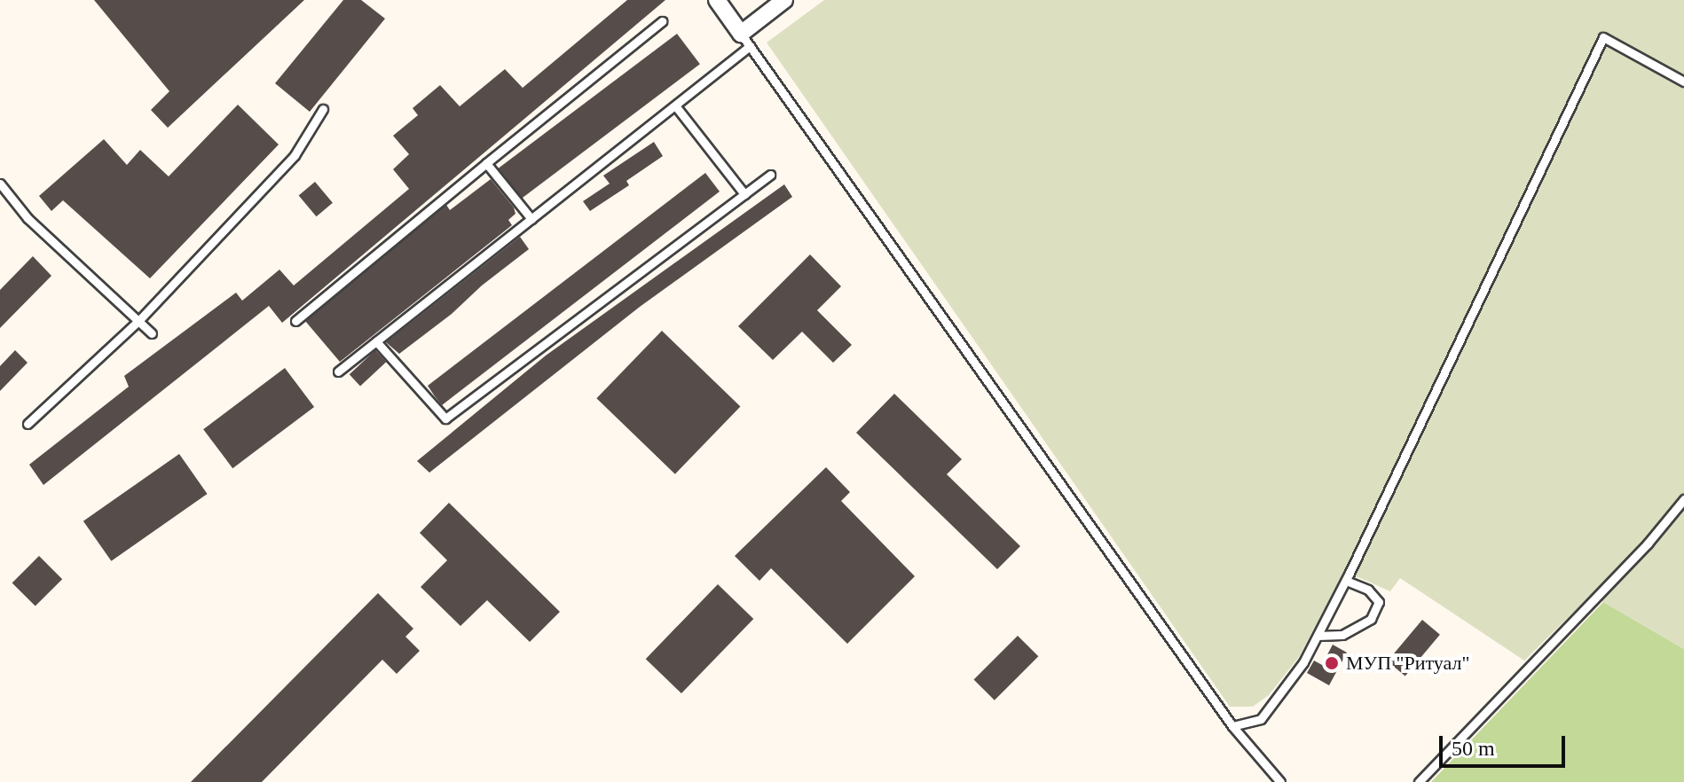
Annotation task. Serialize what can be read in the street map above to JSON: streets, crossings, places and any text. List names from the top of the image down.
{
  "places": ["МУП \"Ритуал\""],
  "scale_bar": "50 m"
}
